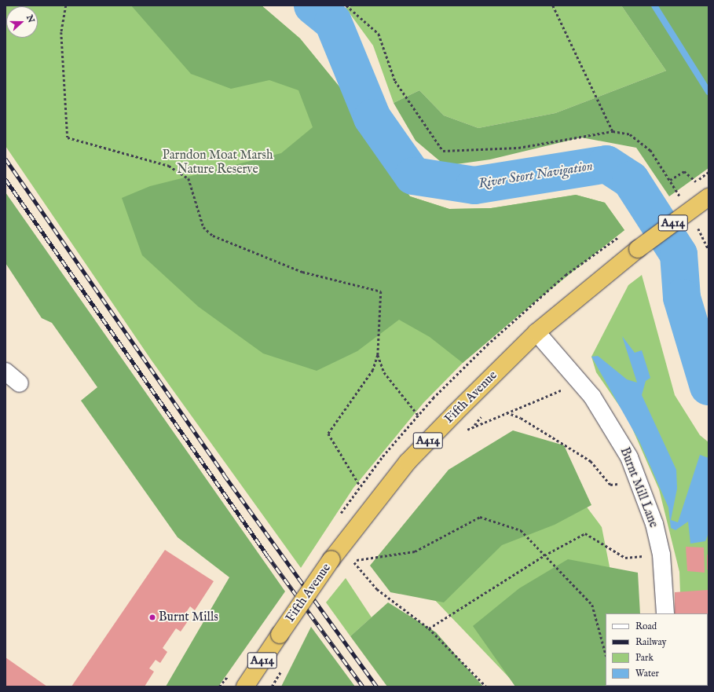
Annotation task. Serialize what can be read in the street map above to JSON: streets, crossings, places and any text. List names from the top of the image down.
{
  "streets": {
    "highway": ["A414", "Fifth Avenue"],
    "street": ["Burnt Mill Lane"]
  },
  "crossings": [
    ["Fifth Avenue", "Burnt Mill Lane"]
  ],
  "water": ["River Stort Navigation"],
  "parks": ["Parndon Moat Marsh Nature Reserve"],
  "places": ["Burnt Mills"],
  "legend": [
    "Road",
    "Railway",
    "Park",
    "Water"
  ],
  "north": "right"
}
